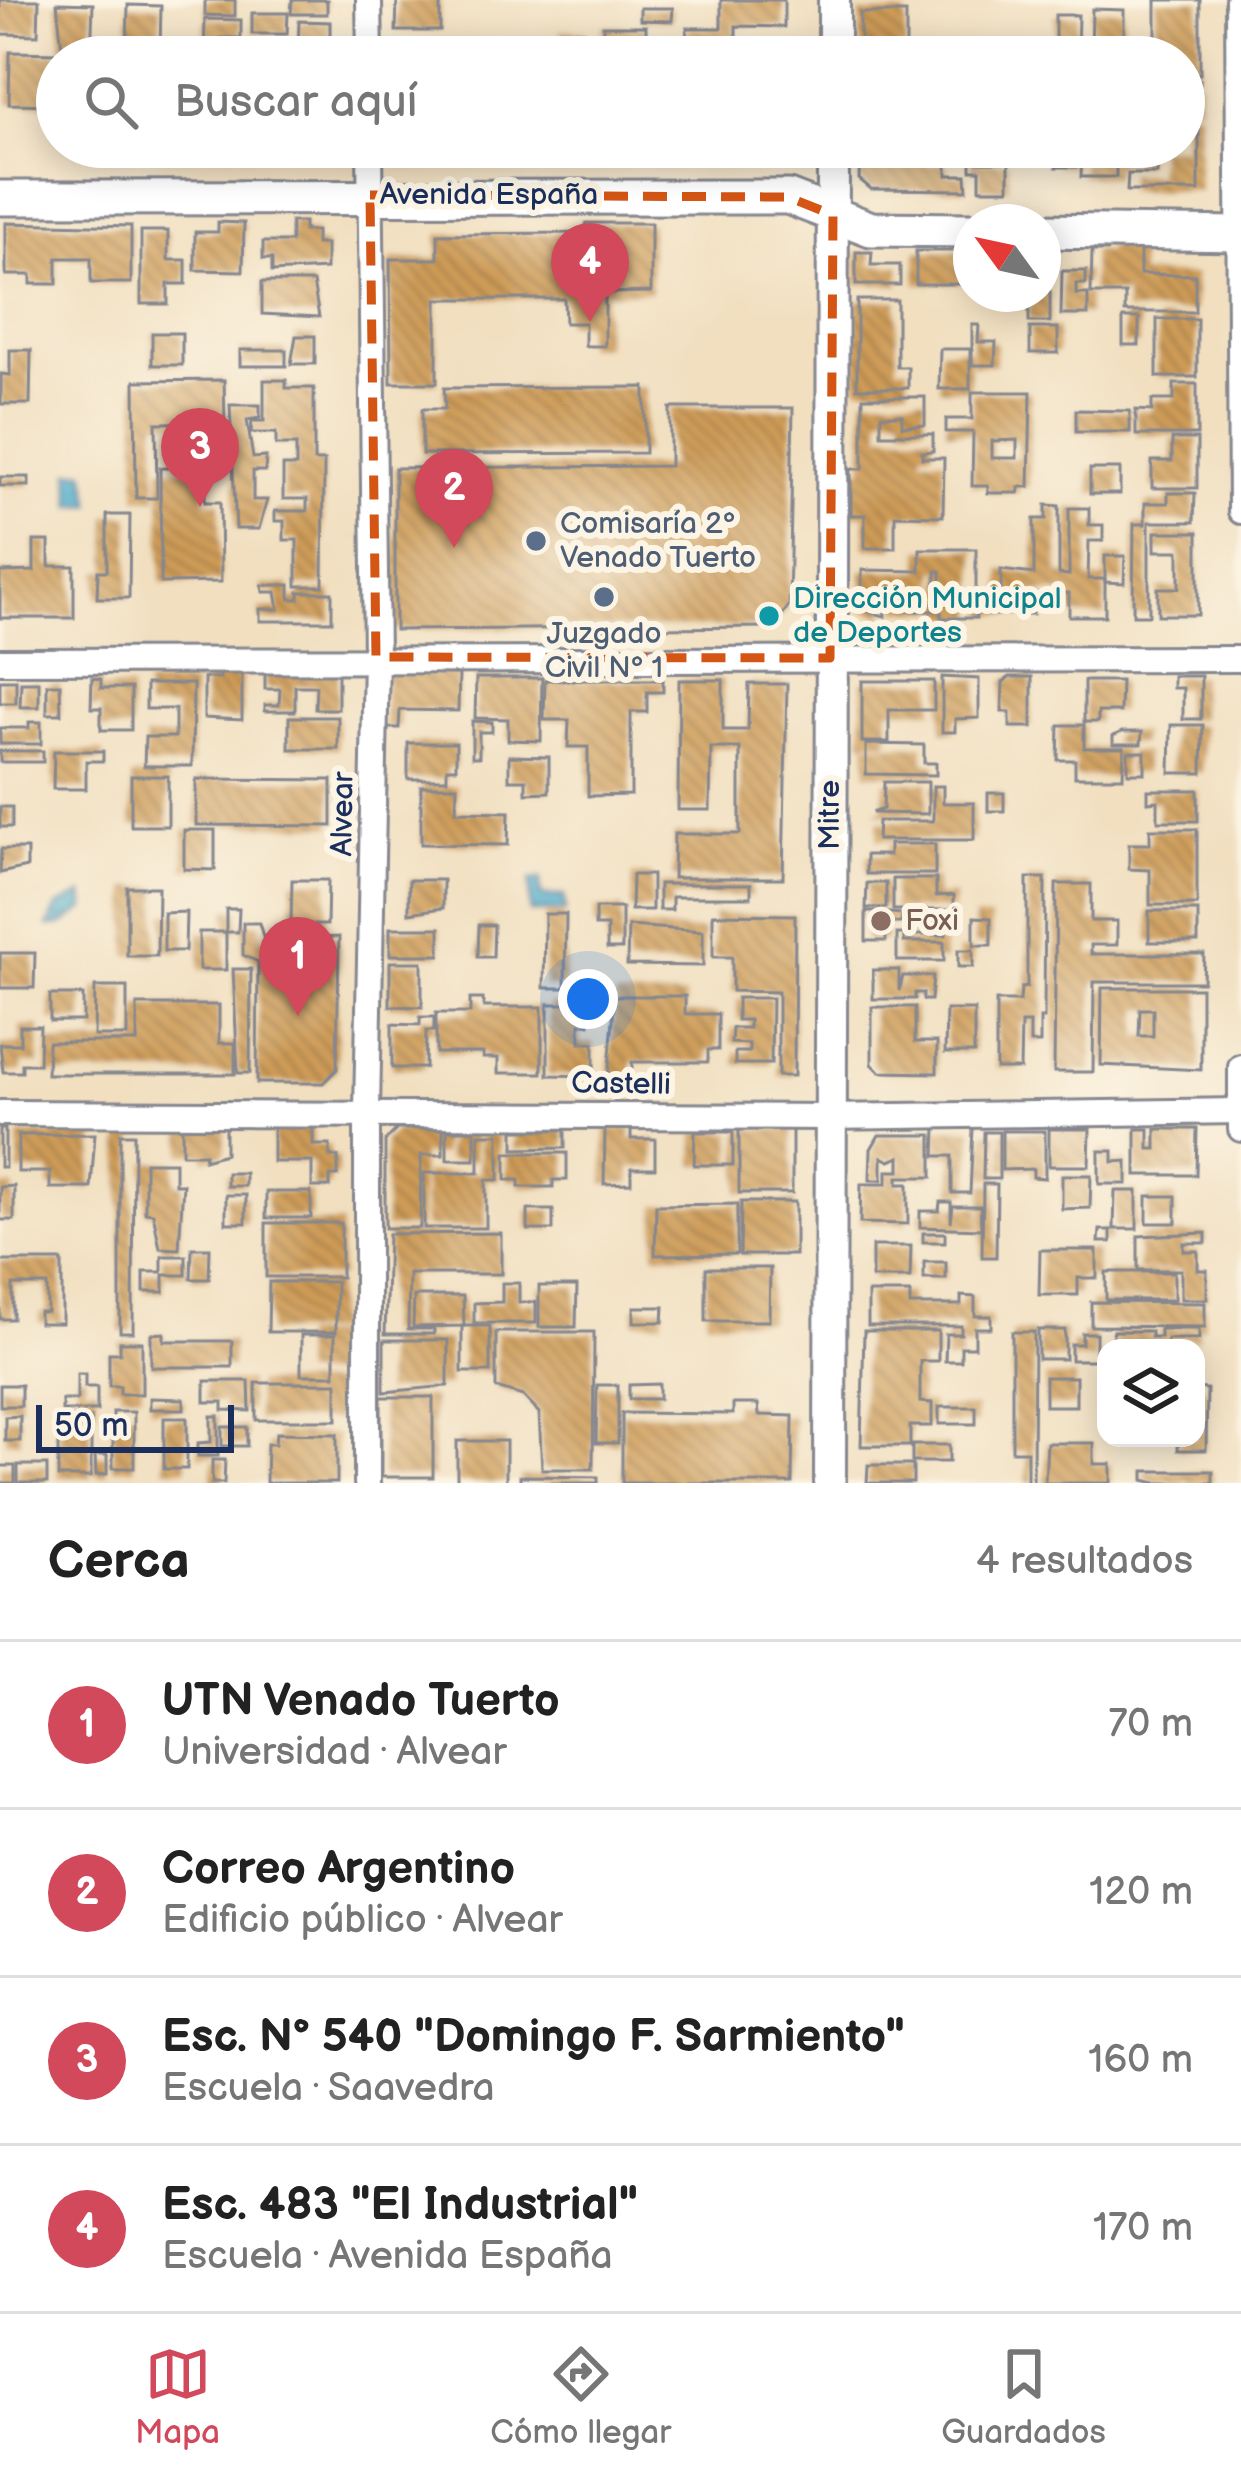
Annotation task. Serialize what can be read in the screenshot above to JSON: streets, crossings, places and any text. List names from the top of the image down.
{
  "streets": {
    "main road": ["Avenida España"],
    "street": ["Alvear", "Mitre", "Castelli"]
  },
  "crossings": [
    ["Avenida España", "Alvear"],
    ["Avenida España", "Mitre"],
    ["Alvear", "Castelli"],
    ["Mitre", "Castelli"]
  ],
  "places": [
    "Comisaría 2º Venado Tuerto",
    "Juzgado Civil Nº 1",
    "Dirección Municipal de Deportes",
    "Foxi"
  ],
  "scale_bar": "50 m",
  "north": "top left",
  "page": {
    "search": "Buscar aquí",
    "pins": [
      "4",
      "3",
      "2",
      "1"
    ],
    "scale": "50 m",
    "heading": ["Cerca", "4 resultados"],
    "list": [
      {
        "mark": "1",
        "name": "UTN Venado Tuerto",
        "note": "Universidad · Alvear",
        "value": "70 m"
      },
      {
        "mark": "2",
        "name": "Correo Argentino",
        "note": "Edificio público · Alvear",
        "value": "120 m"
      },
      {
        "mark": "3",
        "name": "Esc. N° 540 \"Domingo F. Sarmiento\"",
        "note": "Escuela · Saavedra",
        "value": "160 m"
      },
      {
        "mark": "4",
        "name": "Esc. 483 \"El Industrial\"",
        "note": "Escuela · Avenida España",
        "value": "170 m"
      }
    ],
    "nav": ["Mapa", "Cómo llegar", "Guardados"]
  }
}
